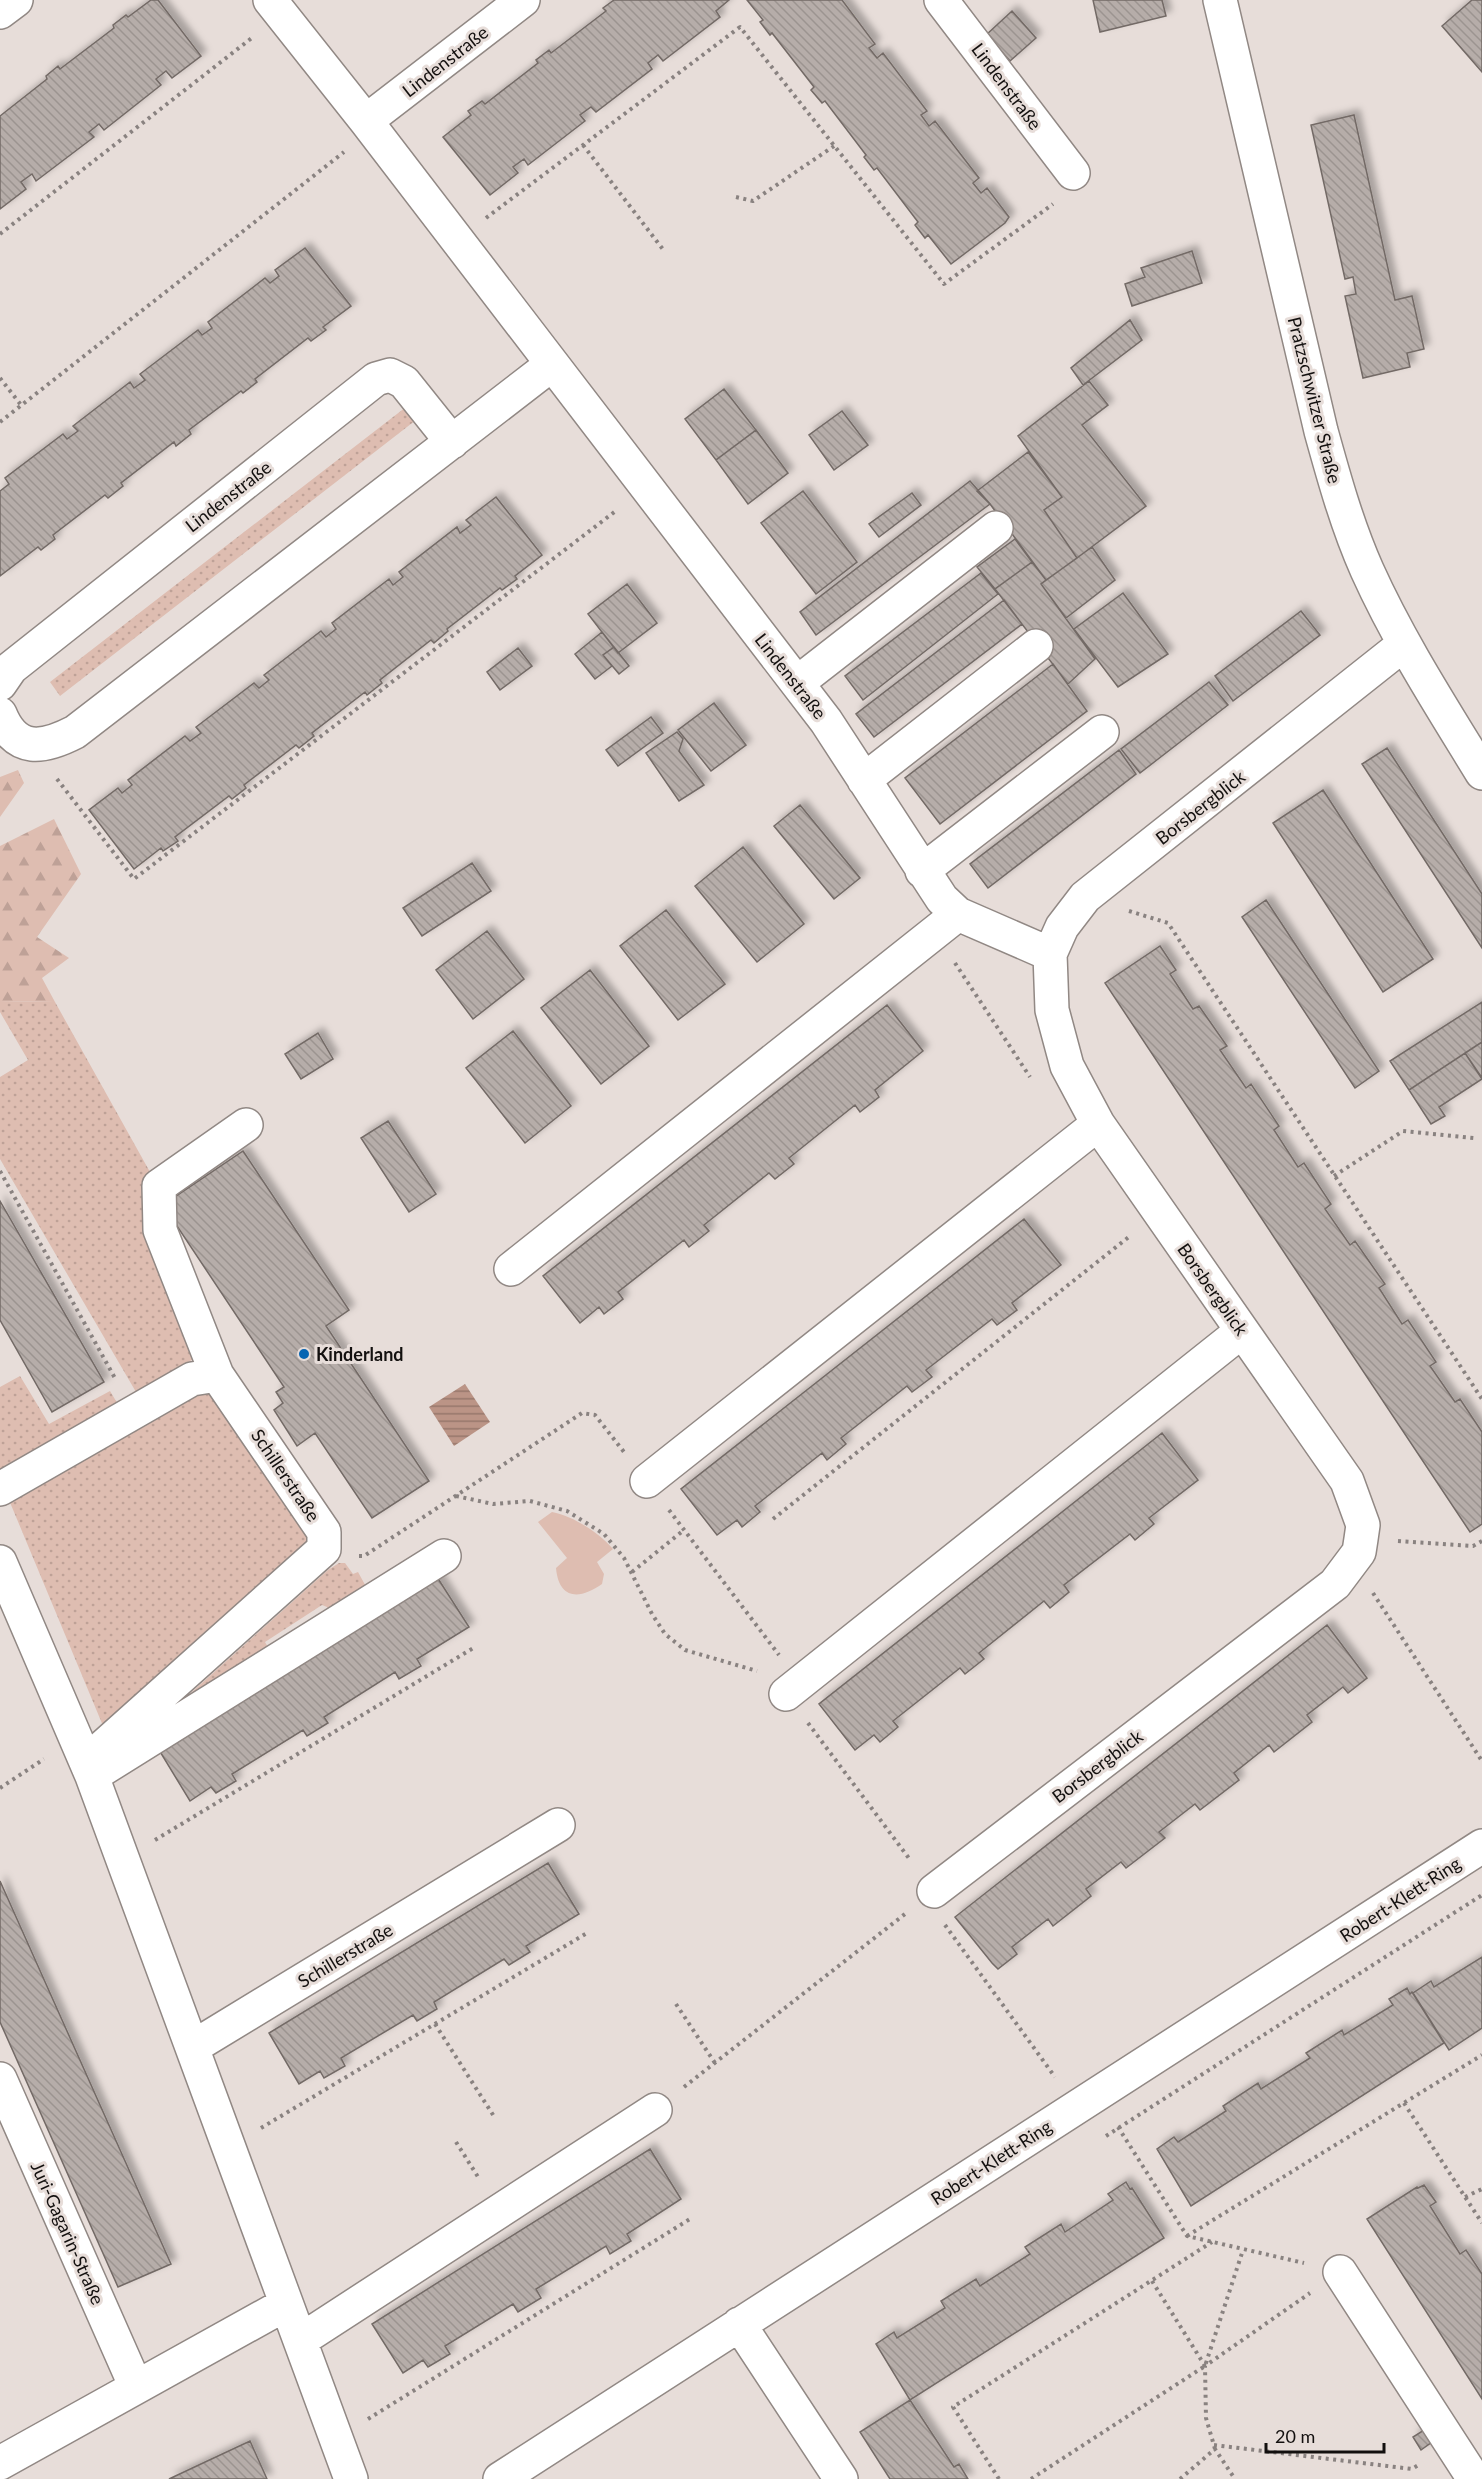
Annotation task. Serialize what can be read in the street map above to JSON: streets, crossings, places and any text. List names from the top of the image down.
{
  "streets": {
    "street": [
      "Lindenstraße",
      "Pratzschwitzer Straße",
      "Borsbergblick",
      "Schillerstraße",
      "Robert-Klett-Ring",
      "Juri-Gagarin-Straße"
    ]
  },
  "crossings": [
    ["Lindenstraße", "Borsbergblick"],
    ["Pratzschwitzer Straße", "Borsbergblick"]
  ],
  "places": ["Kinderland"],
  "scale_bar": "20 m"
}
